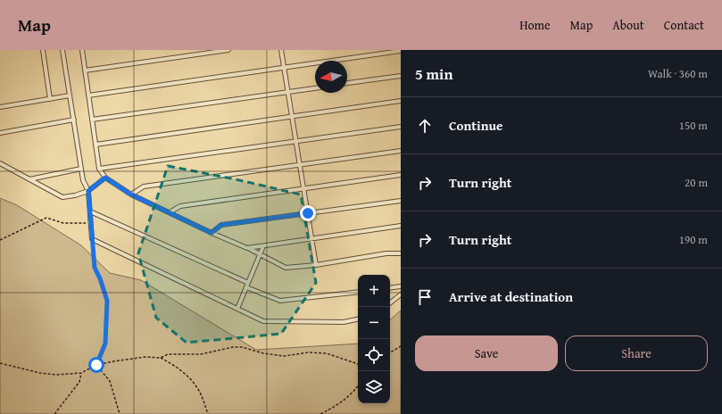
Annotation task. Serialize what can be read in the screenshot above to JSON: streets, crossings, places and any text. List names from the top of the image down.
{
  "north": "left",
  "page": {
    "header": "Map",
    "nav": [
      "Home",
      "Map",
      "About",
      "Contact"
    ],
    "heading": ["5 min", "Walk · 360 m"],
    "list": [
      ["Continue", "150 m"],
      ["Turn right", "20 m"],
      ["Turn right", "190 m"],
      "Arrive at destination"
    ],
    "map_buttons": ["+", "−"],
    "buttons": ["Save", "Share"]
  }
}
